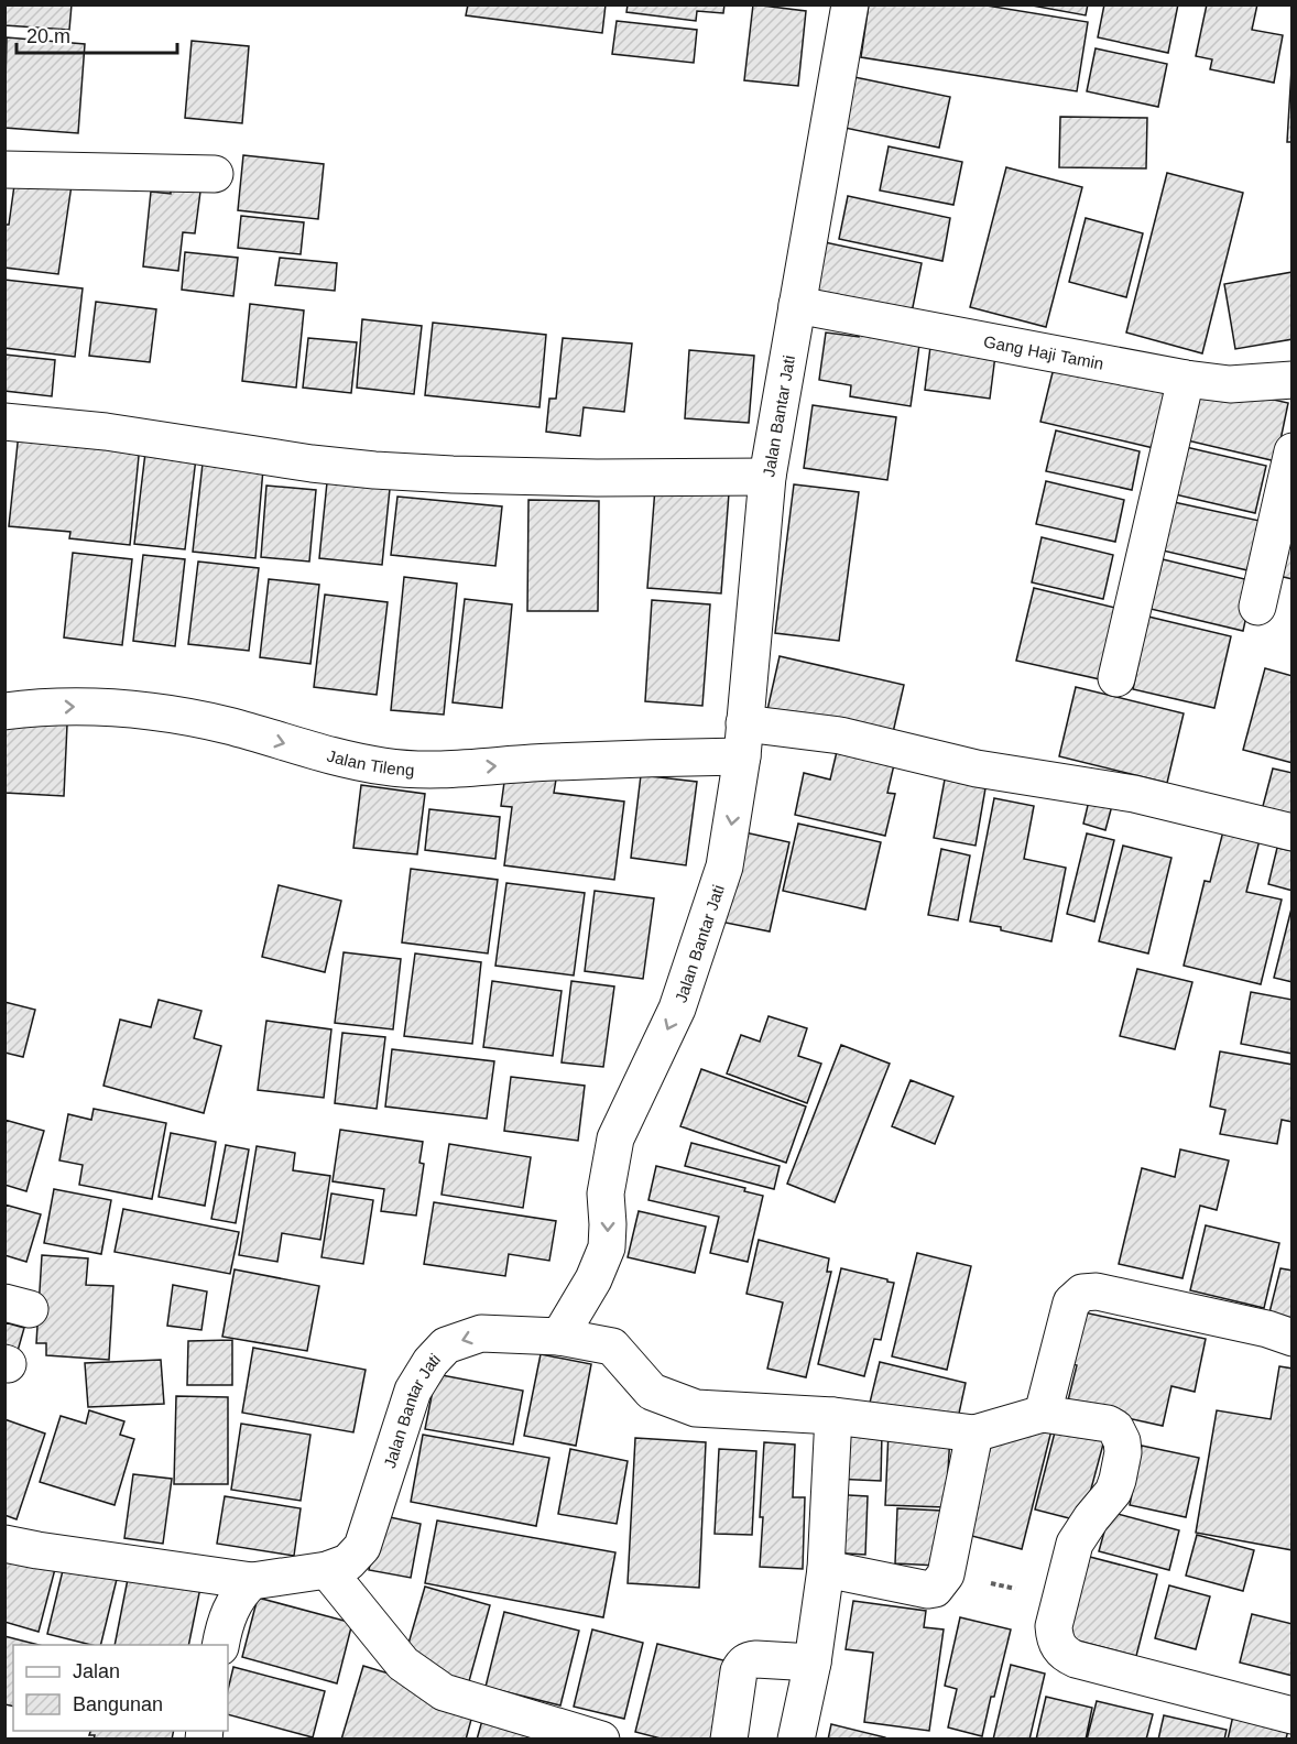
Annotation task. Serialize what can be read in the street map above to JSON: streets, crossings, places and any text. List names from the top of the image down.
{
  "streets": {
    "street": ["Gang Haji Tamin", "Jalan Bantar Jati", "Jalan Tileng"]
  },
  "crossings": [
    ["Gang Haji Tamin", "Jalan Bantar Jati"],
    ["Jalan Bantar Jati", "Jalan Tileng"]
  ],
  "one_way": ["Jalan Bantar Jati"],
  "legend": ["Jalan", "Bangunan"],
  "scale_bar": "20 m"
}
